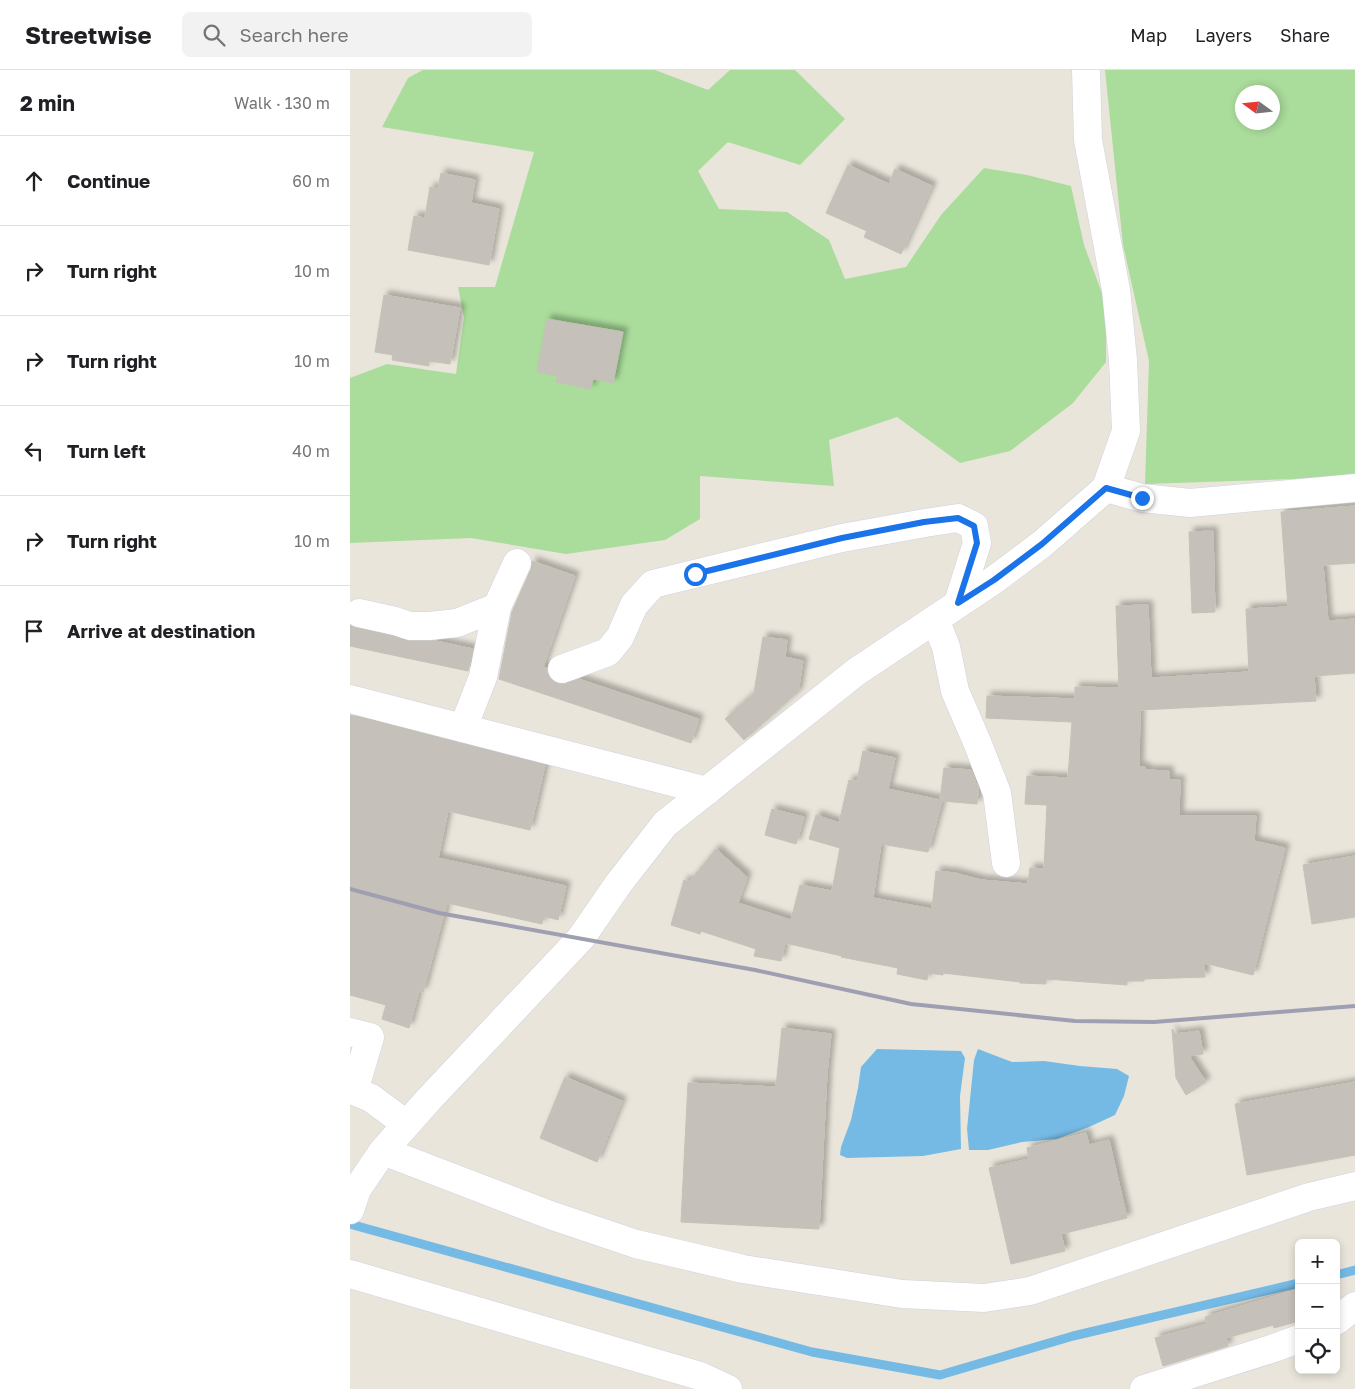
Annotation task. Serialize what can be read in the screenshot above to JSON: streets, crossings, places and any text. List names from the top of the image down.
{
  "north": "left",
  "page": {
    "header": "Streetwise",
    "search": "Search here",
    "nav": ["Map", "Layers", "Share"],
    "heading": ["2 min", "Walk · 130 m"],
    "list": [
      ["Continue", "60 m"],
      ["Turn right", "10 m"],
      ["Turn right", "10 m"],
      ["Turn left", "40 m"],
      ["Turn right", "10 m"],
      "Arrive at destination"
    ],
    "map_buttons": ["+", "−"]
  }
}
